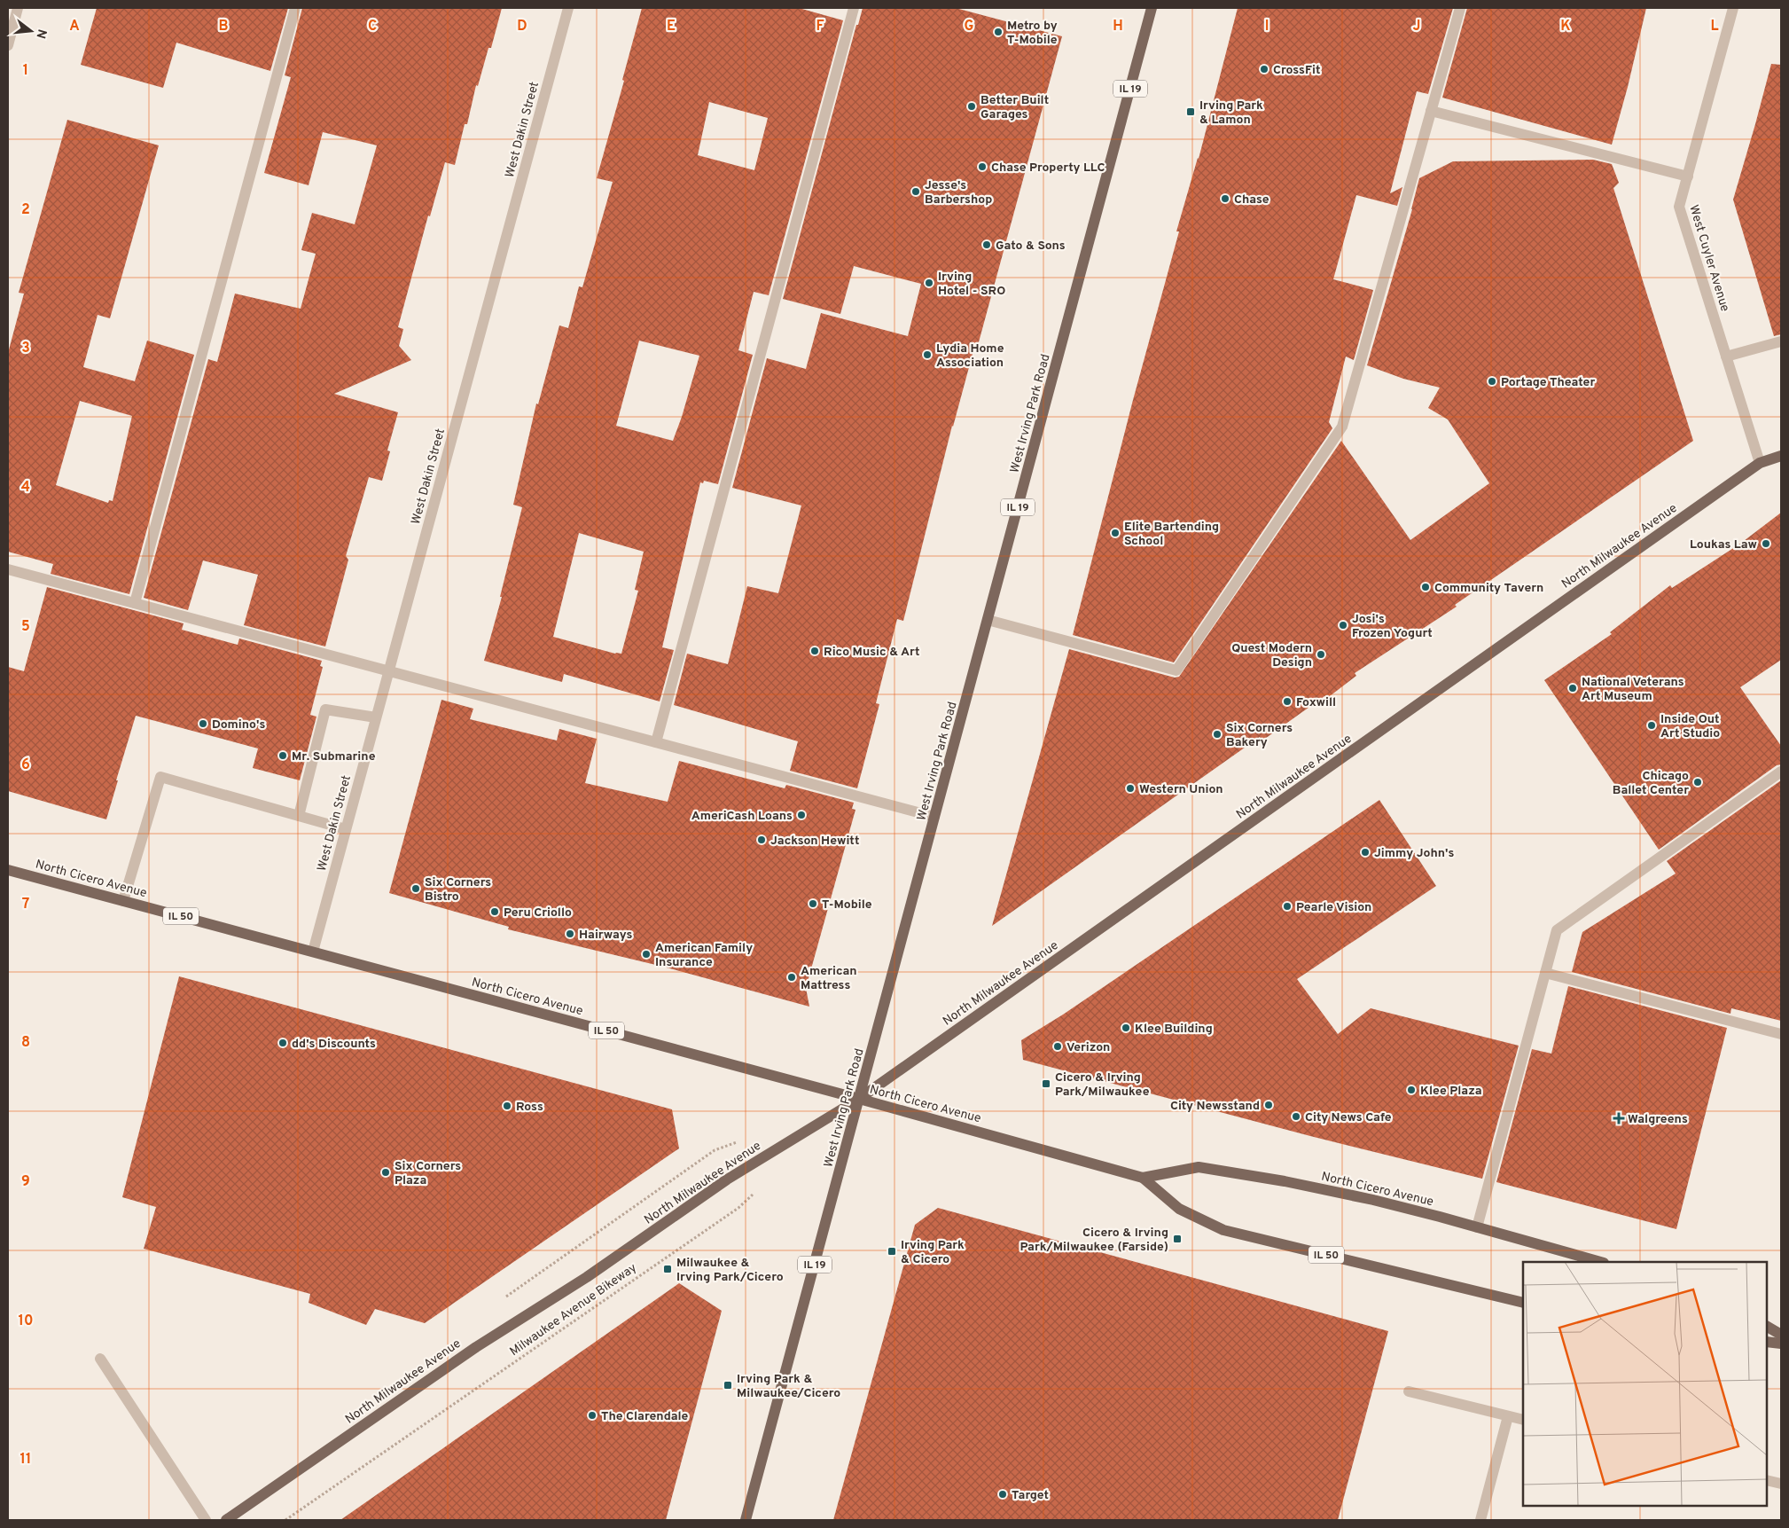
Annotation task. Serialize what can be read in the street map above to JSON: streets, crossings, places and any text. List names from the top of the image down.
{
  "streets": {
    "main road": [
      "IL 19",
      "West Irving Park Road",
      "North Milwaukee Avenue",
      "North Cicero Avenue",
      "IL 50"
    ],
    "street": ["West Dakin Street", "West Cuyler Avenue"],
    "path": ["Milwaukee Avenue Bikeway"]
  },
  "crossings": [
    ["West Dakin Street", "North Cicero Avenue"],
    ["West Cuyler Avenue", "North Milwaukee Avenue"],
    ["West Irving Park Road", "North Milwaukee Avenue"],
    ["West Irving Park Road", "North Cicero Avenue"],
    ["North Milwaukee Avenue", "North Cicero Avenue"]
  ],
  "places": {
    "other": [
      "Metro by T-Mobile",
      "CrossFit",
      "Better Built Garages",
      "Chase Property LLC",
      "Jesse's Barbershop",
      "Chase",
      "Gato & Sons",
      "Irving Hotel - SRO",
      "Lydia Home Association",
      "Portage Theater",
      "Elite Bartending School",
      "Loukas Law",
      "Community Tavern",
      "Josi's Frozen Yogurt",
      "Rico Music & Art",
      "Quest Modern Design",
      "National Veterans Art Museum",
      "Foxwill",
      "Domino's",
      "Inside Out Art Studio",
      "Six Corners Bakery",
      "Mr. Submarine",
      "Chicago Ballet Center",
      "Western Union",
      "AmeriCash Loans",
      "Jackson Hewitt",
      "Jimmy John's",
      "Six Corners Bistro",
      "T-Mobile",
      "Pearle Vision",
      "Peru Criollo",
      "Hairways",
      "American Family Insurance",
      "American Mattress",
      "Klee Building",
      "dd's Discounts",
      "Verizon",
      "Klee Plaza",
      "City Newsstand",
      "Ross",
      "City News Cafe",
      "Six Corners Plaza",
      "The Clarendale",
      "Target"
    ],
    "transit": [
      "Irving Park & Lamon",
      "Cicero & Irving Park/Milwaukee",
      "Cicero & Irving Park/Milwaukee (Farside)",
      "Irving Park & Cicero",
      "Milwaukee & Irving Park/Cicero",
      "Irving Park & Milwaukee/Cicero"
    ],
    "health": ["Walgreens"]
  },
  "north": "right",
  "grid": {
    "columns": [
      "A",
      "B",
      "C",
      "D",
      "E",
      "F",
      "G",
      "H",
      "I",
      "J",
      "K",
      "L"
    ],
    "rows": [
      "1",
      "2",
      "3",
      "4",
      "5",
      "6",
      "7",
      "8",
      "9",
      "10",
      "11"
    ]
  }
}
